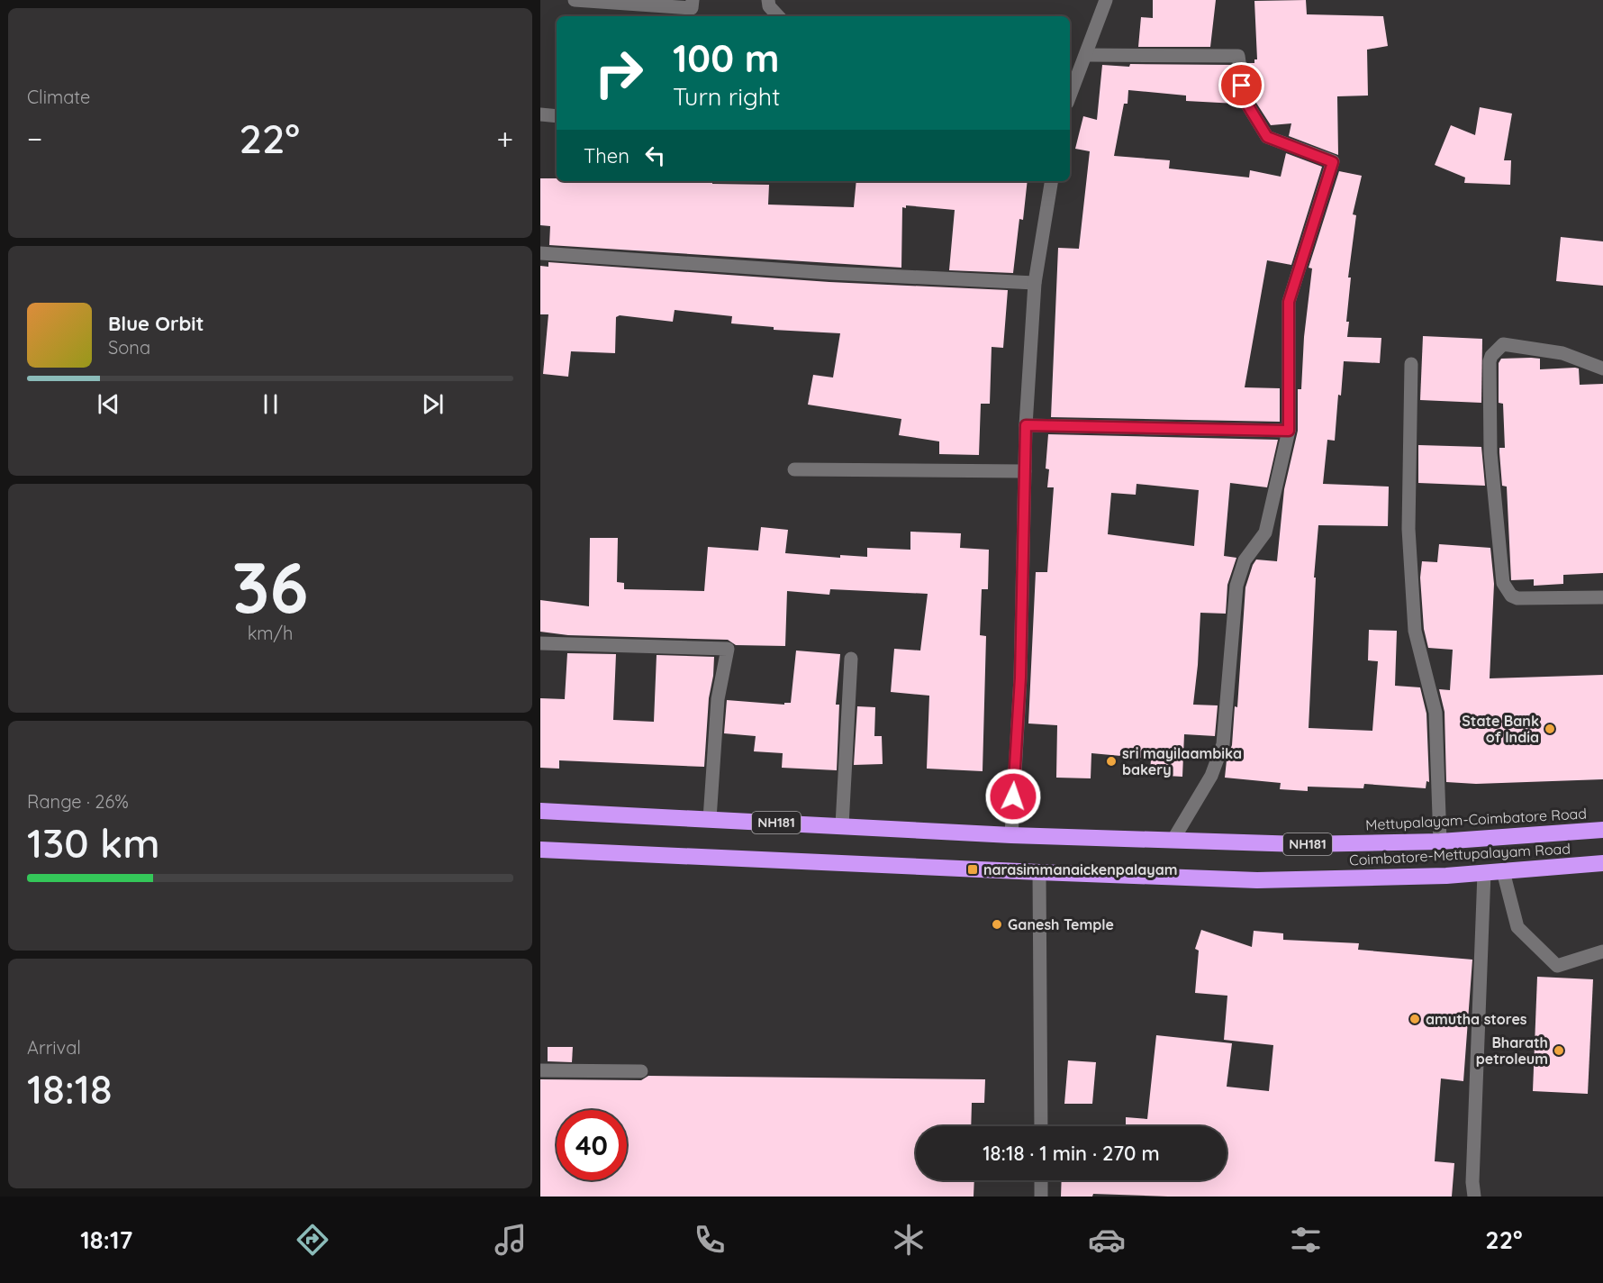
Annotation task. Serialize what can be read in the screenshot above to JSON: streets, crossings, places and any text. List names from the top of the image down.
{
  "streets": {
    "highway": ["Mettupalayam-Coimbatore Road", "NH181", "Coimbatore-Mettupalayam Road"]
  },
  "places": {
    "other": [
      "State Bank of India",
      "sri mayilaambika bakery",
      "Ganesh Temple",
      "amutha stores",
      "Bharath petroleum"
    ],
    "transit": ["narasimmanaickenpalayam"]
  },
  "page": {
    "tile": [
      "Climate",
      ["36", "km/h"],
      ["Range · 26%", "130 km"],
      ["Arrival", "18:18"]
    ],
    "turn": ["100 m", "Turn right"],
    "heat": ["−", "22°", "+"],
    "then": "Then",
    "song": ["Blue Orbit", "Sona"],
    "limit": "40",
    "trip": "18:18 · 1 min · 270 m",
    "tabs": ["18:17", "22°"]
  }
}
